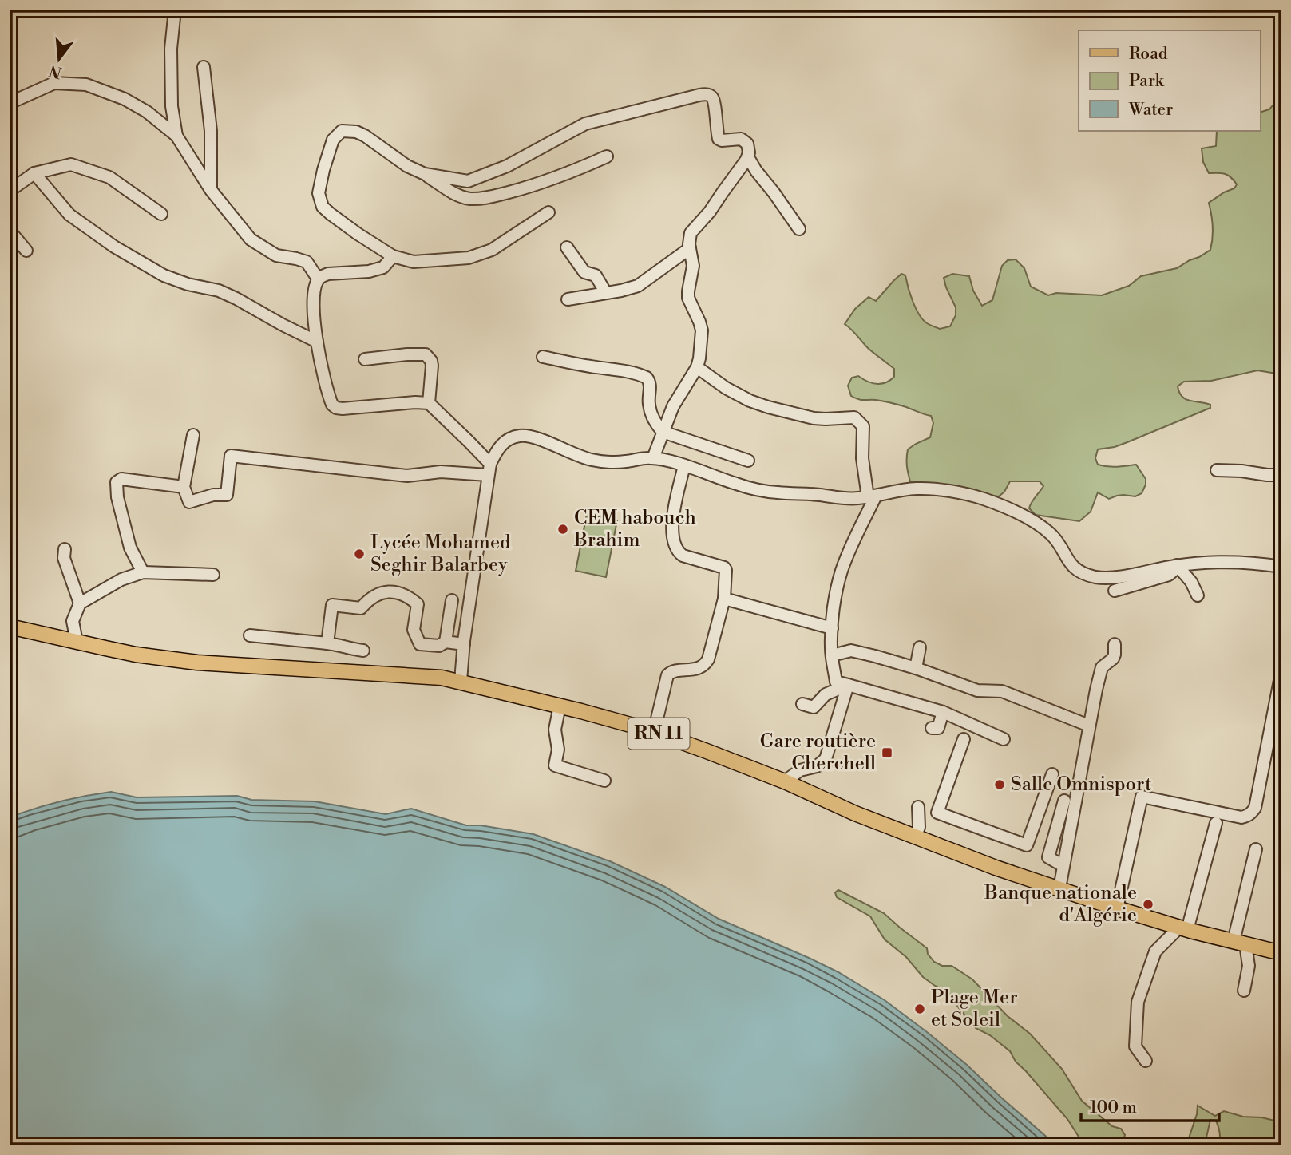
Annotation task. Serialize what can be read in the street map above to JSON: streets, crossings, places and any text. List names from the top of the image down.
{
  "streets": {
    "main road": ["RN 11"]
  },
  "places": {
    "other": [
      "CEM habouch Brahim",
      "Lycée Mohamed Seghir Balarbey",
      "Salle Omnisport",
      "Banque nationale d'Algérie",
      "Plage Mer et Soleil"
    ],
    "transit": ["Gare routière Cherchell"]
  },
  "legend": ["Road", "Park", "Water"],
  "scale_bar": "100 m",
  "north": "bottom"
}
